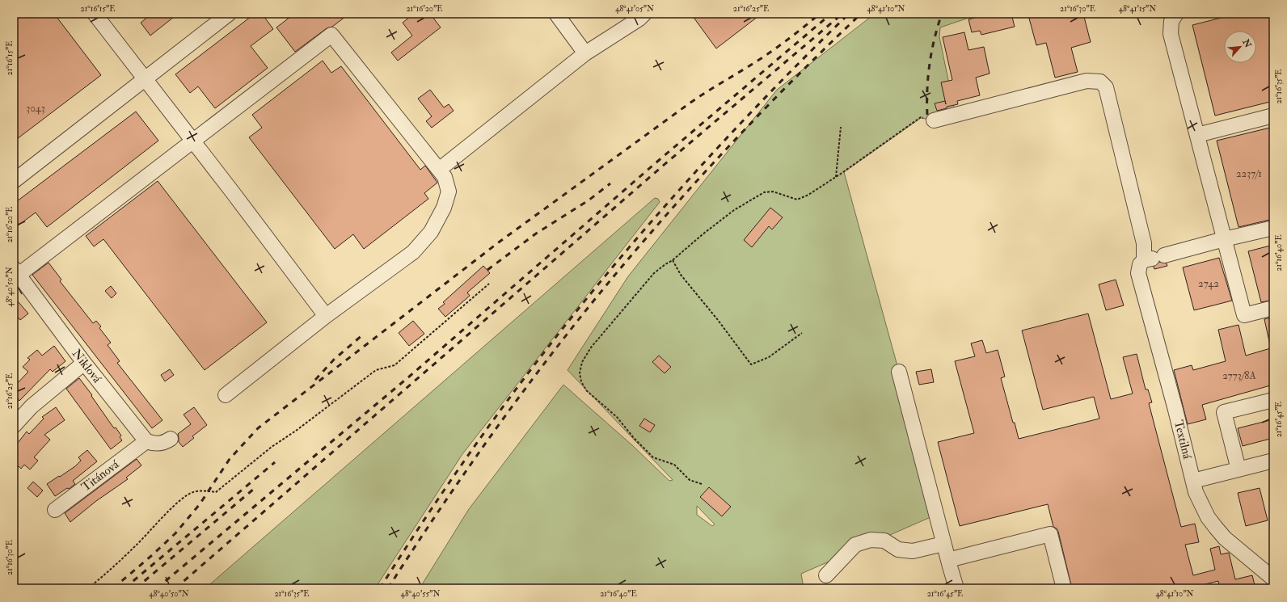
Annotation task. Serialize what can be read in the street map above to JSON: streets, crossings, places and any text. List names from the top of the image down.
{
  "streets": {
    "street": ["Niklová", "Textilná", "Titánová"]
  },
  "crossings": [
    ["Niklová", "Titánová"]
  ],
  "house_numbers": [
    "3043",
    "2237/1",
    "2742",
    "2773/8A"
  ],
  "north": "top right",
  "coordinates": [
    "21°16'15\"E",
    "21°16'20\"E",
    "48°41'05\"N",
    "21°16'25\"E",
    "48°41'10\"N",
    "21°16'30\"E",
    "48°41'15\"N",
    "21°16'35\"E",
    "21°16'40\"E",
    "48°40'50\"N",
    "21°16'45\"E",
    "48°40'55\"N"
  ]
}
